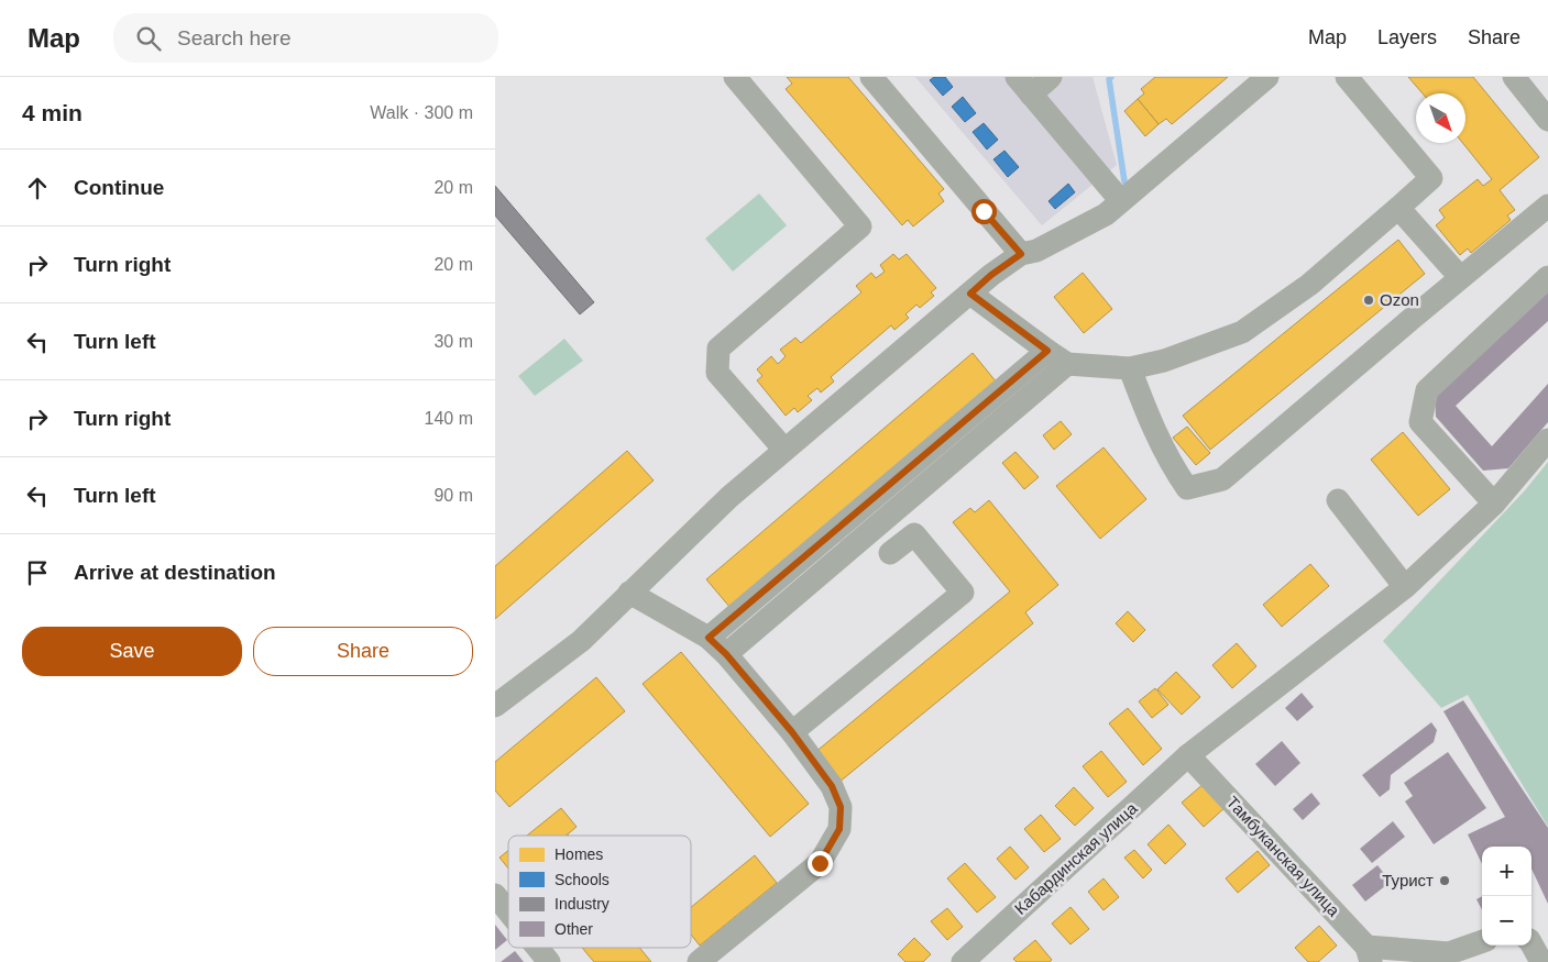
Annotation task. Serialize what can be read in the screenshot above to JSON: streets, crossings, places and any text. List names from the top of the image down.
{
  "streets": {
    "street": ["Тамбуканская улица", "Кабардинская улица"]
  },
  "crossings": [
    ["Тамбуканская улица", "Кабардинская улица"]
  ],
  "places": ["Ozon", "Турист"],
  "legend": [
    "Homes",
    "Schools",
    "Industry",
    "Other"
  ],
  "north": "bottom right",
  "page": {
    "header": "Map",
    "search": "Search here",
    "nav": ["Map", "Layers", "Share"],
    "heading": ["4 min", "Walk · 300 m"],
    "list": [
      ["Continue", "20 m"],
      ["Turn right", "20 m"],
      ["Turn left", "30 m"],
      ["Turn right", "140 m"],
      ["Turn left", "90 m"],
      "Arrive at destination"
    ],
    "buttons": ["Save", "Share"],
    "map_buttons": ["+", "−"]
  }
}
